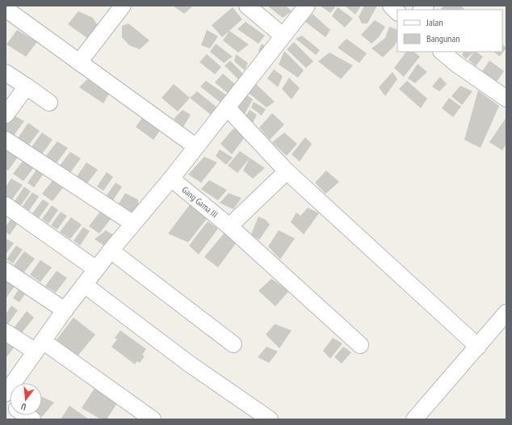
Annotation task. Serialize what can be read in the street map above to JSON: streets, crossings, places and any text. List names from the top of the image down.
{
  "streets": {
    "street": ["Gang Gama III"]
  },
  "legend": ["Jalan", "Bangunan"],
  "north": "bottom"
}
